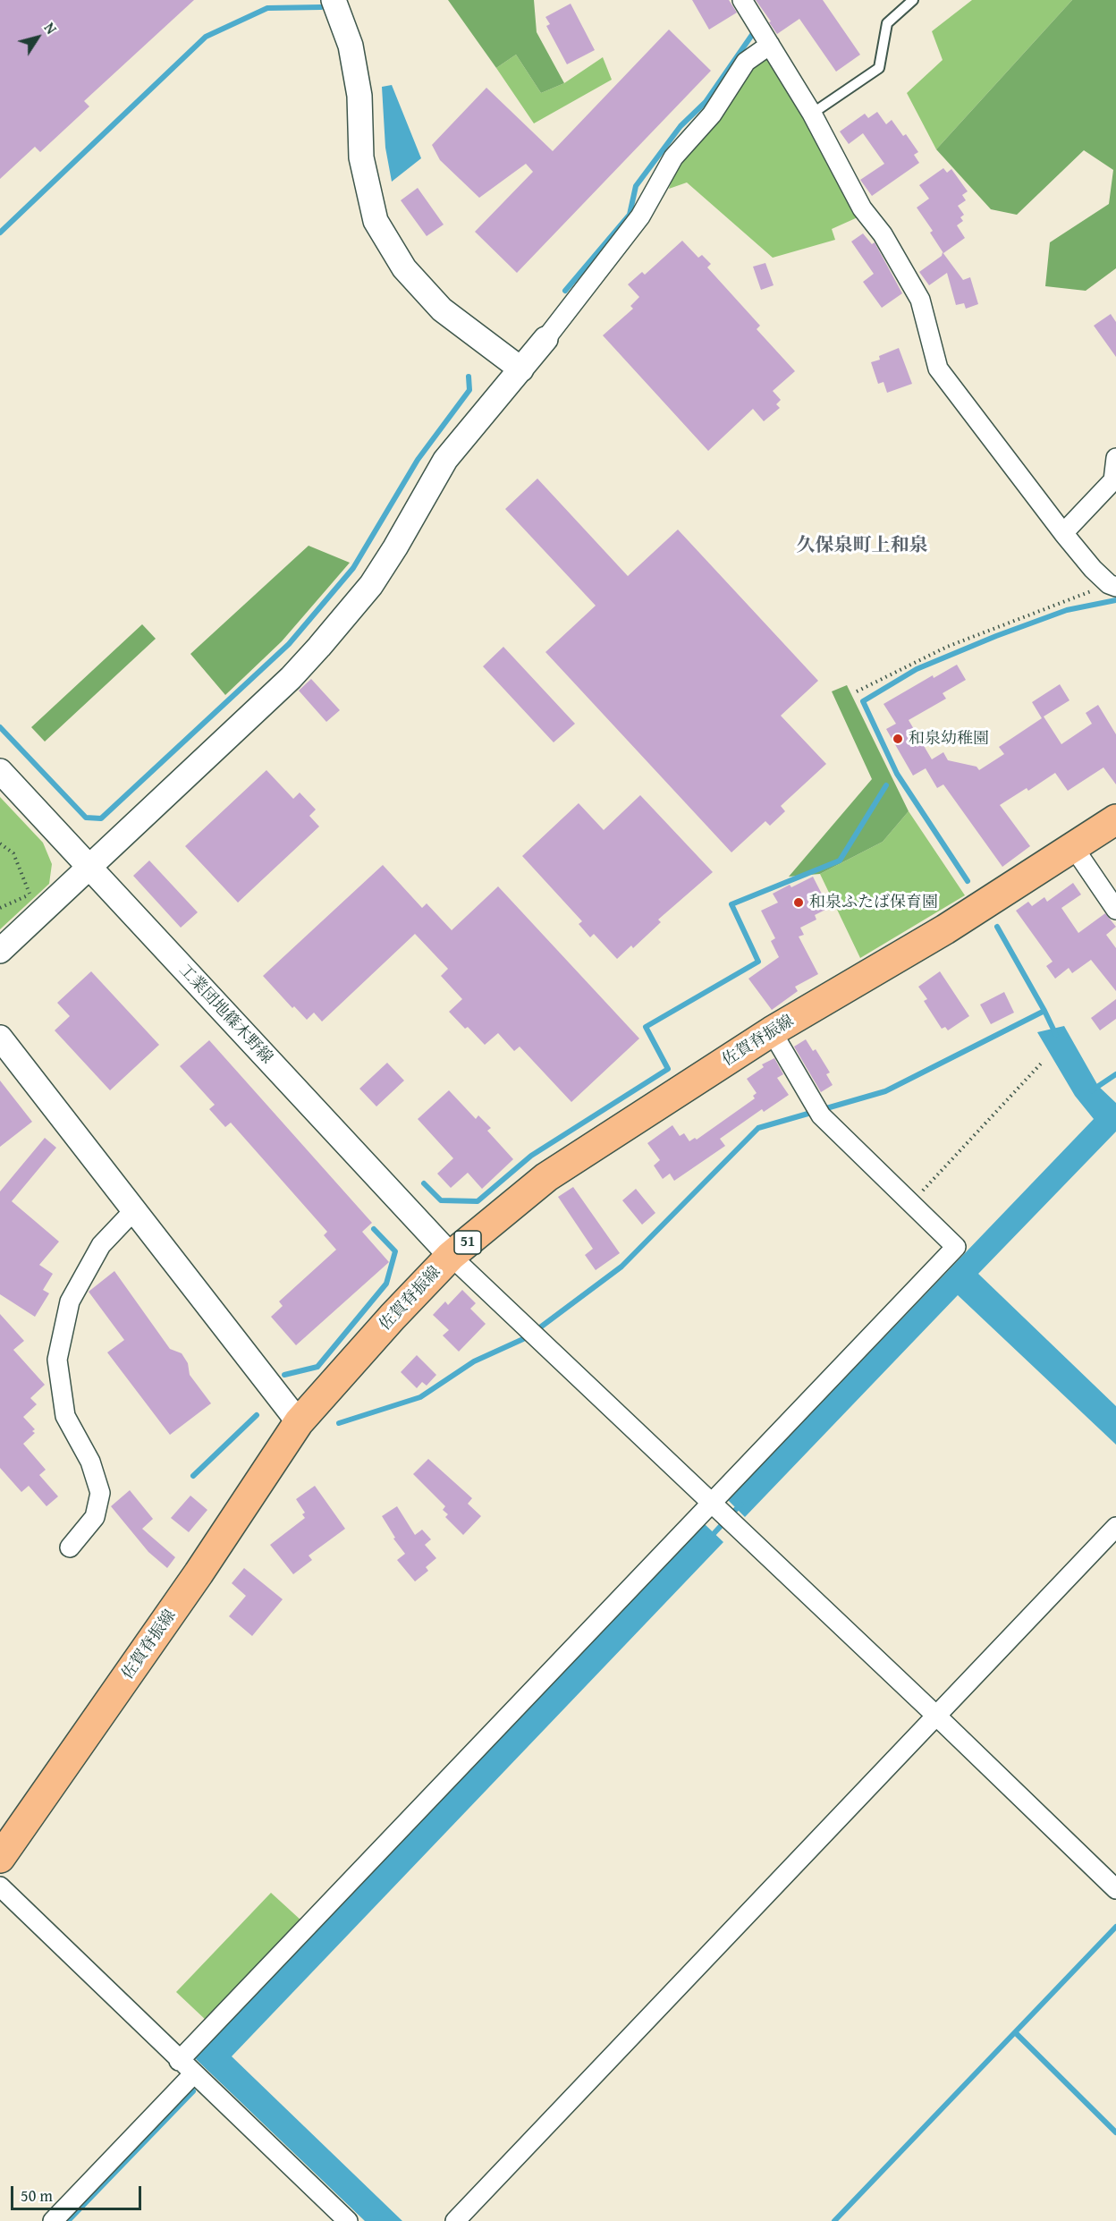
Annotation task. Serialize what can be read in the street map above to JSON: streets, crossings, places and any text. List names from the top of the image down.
{
  "streets": {
    "main road": ["佐賀脊振線", "51"],
    "street": ["工業団地篠木野線"]
  },
  "crossings": [
    ["工業団地篠木野線", "佐賀脊振線"]
  ],
  "districts": ["久保泉町上和泉"],
  "places": ["和泉幼稚園", "和泉ふたば保育園"],
  "scale_bar": "50 m",
  "north": "top right"
}
